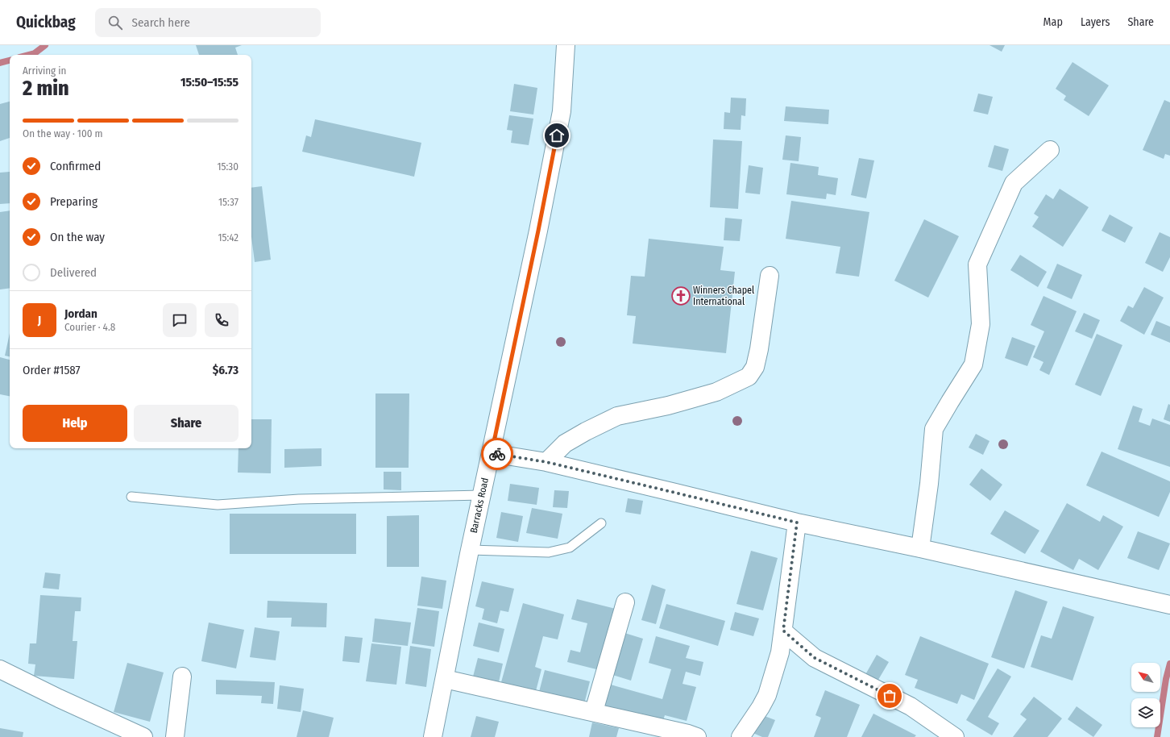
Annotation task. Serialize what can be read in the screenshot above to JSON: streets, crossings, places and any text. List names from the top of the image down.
{
  "streets": {
    "street": ["Barracks Road"]
  },
  "places": {
    "church": ["Winners Chapel International"]
  },
  "north": "top left",
  "page": {
    "header": "Quickbag",
    "search": "Search here",
    "nav": ["Map", "Layers", "Share"],
    "heading": ["2 min", "Arriving in", "15:50–15:55"],
    "panel": [
      "Jordan",
      "Courier · 4.8",
      "Order #1587",
      "$6.73"
    ],
    "bar": "On the way · 100 m",
    "list": [
      ["Confirmed", "15:30"],
      ["Preparing", "15:37"],
      ["On the way", "15:42"],
      "Delivered"
    ],
    "round": "J",
    "buttons": ["Help", "Share"]
  }
}
